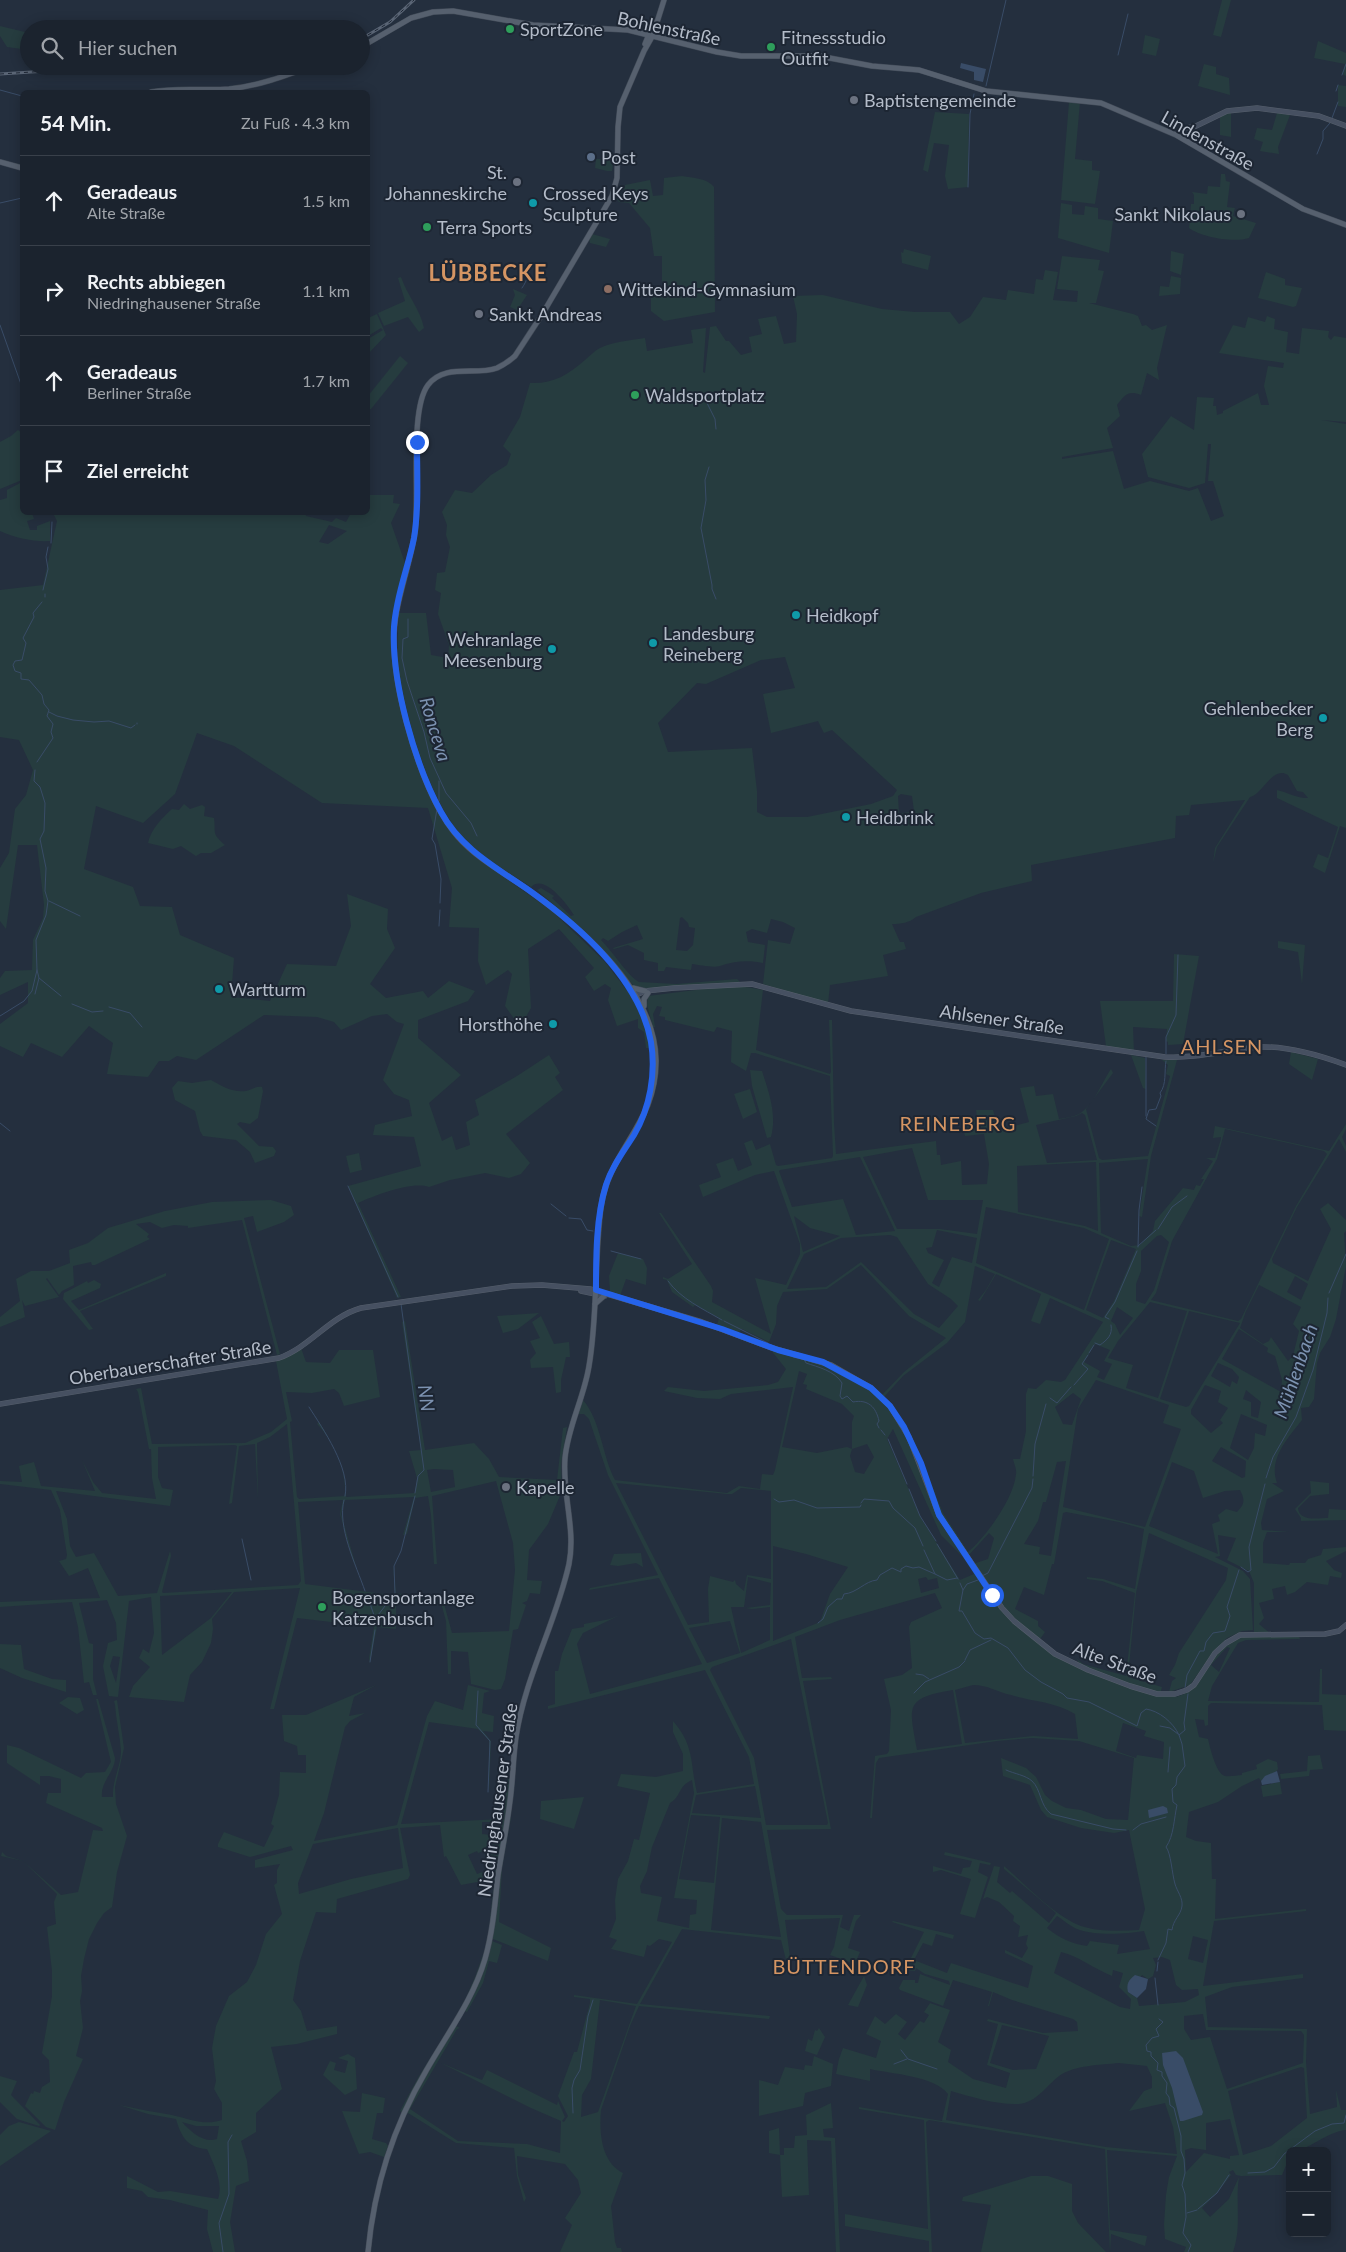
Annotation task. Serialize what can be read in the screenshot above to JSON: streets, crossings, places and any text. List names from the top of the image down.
{
  "streets": {
    "main road": [
      "Bohlenstraße",
      "Lindenstraße",
      "Ahlsener Straße",
      "Oberbauerschafter Straße",
      "Alte Straße",
      "Niedringhausener Straße"
    ]
  },
  "crossings": [
    ["Bohlenstraße", "Lindenstraße"],
    ["Bohlenstraße", "Niedringhausener Straße"],
    ["Ahlsener Straße", "Niedringhausener Straße"],
    ["Oberbauerschafter Straße", "Alte Straße"],
    ["Oberbauerschafter Straße", "Niedringhausener Straße"],
    ["Alte Straße", "Niedringhausener Straße"]
  ],
  "districts": [
    "LÜBBECKE",
    "AHLSEN",
    "REINEBERG",
    "BÜTTENDORF"
  ],
  "water": ["Ronceva", "Mühlenbach", "NN"],
  "places": [
    "SportZone",
    "Fitnessstudio Outfit",
    "Baptistengemeinde",
    "Post",
    "St. Johanneskirche",
    "Crossed Keys Sculpture",
    "Sankt Nikolaus",
    "Terra Sports",
    "Wittekind-Gymnasium",
    "Sankt Andreas",
    "Waldsportplatz",
    "Heidkopf",
    "Landesburg Reineberg",
    "Wehranlage Meesenburg",
    "Gehlenbecker Berg",
    "Heidbrink",
    "Wartturm",
    "Horsthöhe",
    "Kapelle",
    "Bogensportanlage Katzenbusch"
  ],
  "page": {
    "search": "Hier suchen",
    "heading": ["54 Min.", "Zu Fuß · 4.3 km"],
    "list": [
      ["Geradeaus", "Alte Straße", "1.5 km"],
      ["Rechts abbiegen", "Niedringhausener Straße", "1.1 km"],
      ["Geradeaus", "Berliner Straße", "1.7 km"],
      "Ziel erreicht"
    ],
    "map_buttons": ["+", "−"]
  }
}
